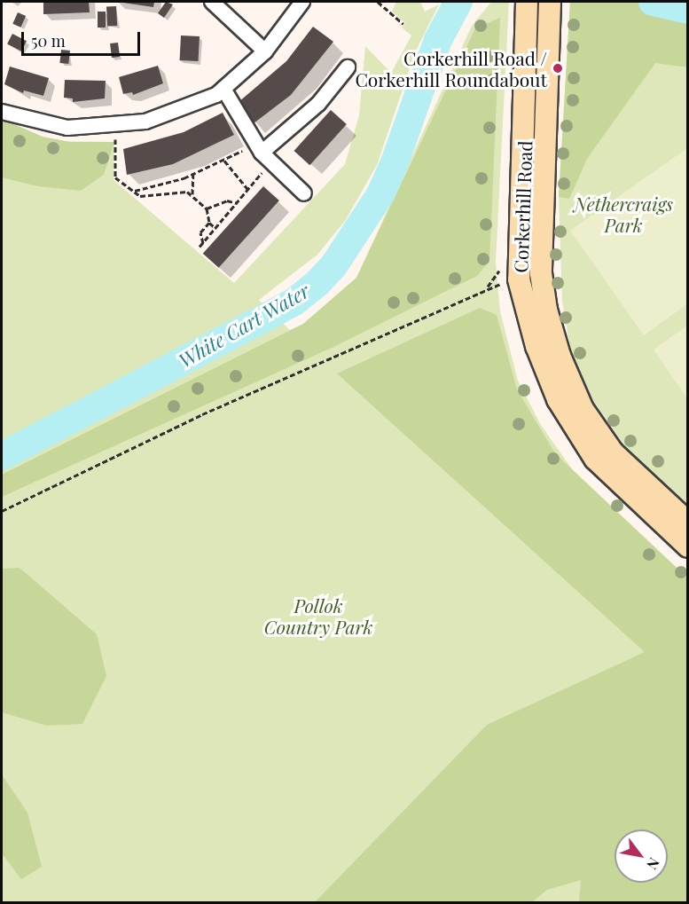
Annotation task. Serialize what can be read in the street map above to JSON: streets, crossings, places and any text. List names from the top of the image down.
{
  "streets": {
    "street": ["Corkerhill Road"]
  },
  "water": ["White Cart Water"],
  "parks": ["Nethercraigs Park", "Pollok Country Park"],
  "places": ["Corkerhill Road / Corkerhill Roundabout"],
  "scale_bar": "50 m",
  "north": "bottom right"
}
